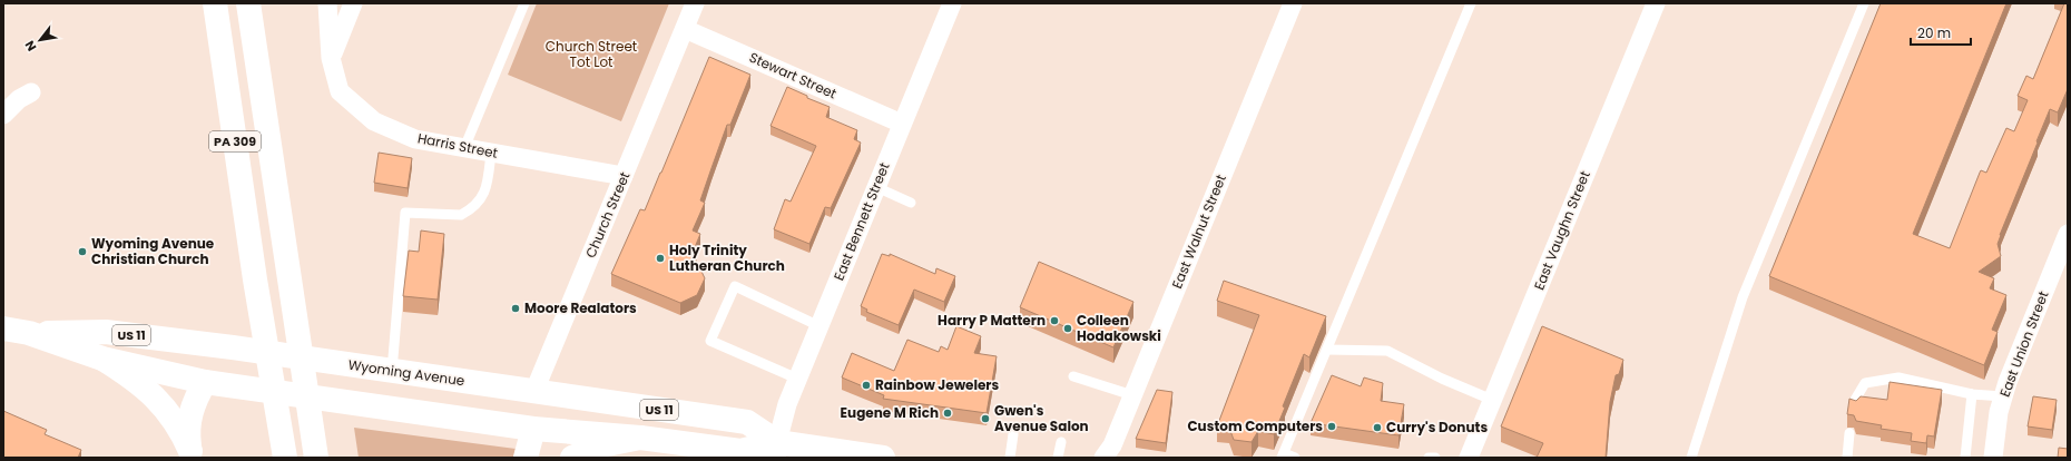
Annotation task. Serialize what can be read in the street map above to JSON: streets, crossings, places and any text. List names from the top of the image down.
{
  "streets": {
    "main road": [
      "PA 309",
      "Church Street",
      "US 11",
      "Wyoming Avenue"
    ],
    "street": [
      "Stewart Street",
      "Harris Street",
      "East Bennett Street",
      "East Vaughn Street",
      "East Walnut Street",
      "East Union Street"
    ]
  },
  "crossings": [
    ["Stewart Street", "Church Street"],
    ["Stewart Street", "East Bennett Street"],
    ["Harris Street", "Church Street"],
    ["Church Street", "Wyoming Avenue"],
    ["East Bennett Street", "Wyoming Avenue"]
  ],
  "parks": ["Church Street Tot Lot"],
  "places": [
    "Wyoming Avenue Christian Church",
    "Holy Trinity Lutheran Church",
    "Moore Realators",
    "Harry P Mattern",
    "Colleen Hodakowski",
    "Rainbow Jewelers",
    "Eugene M Rich",
    "Gwen's Avenue Salon",
    "Custom Computers",
    "Curry's Donuts"
  ],
  "scale_bar": "20 m",
  "north": "bottom left"
}
